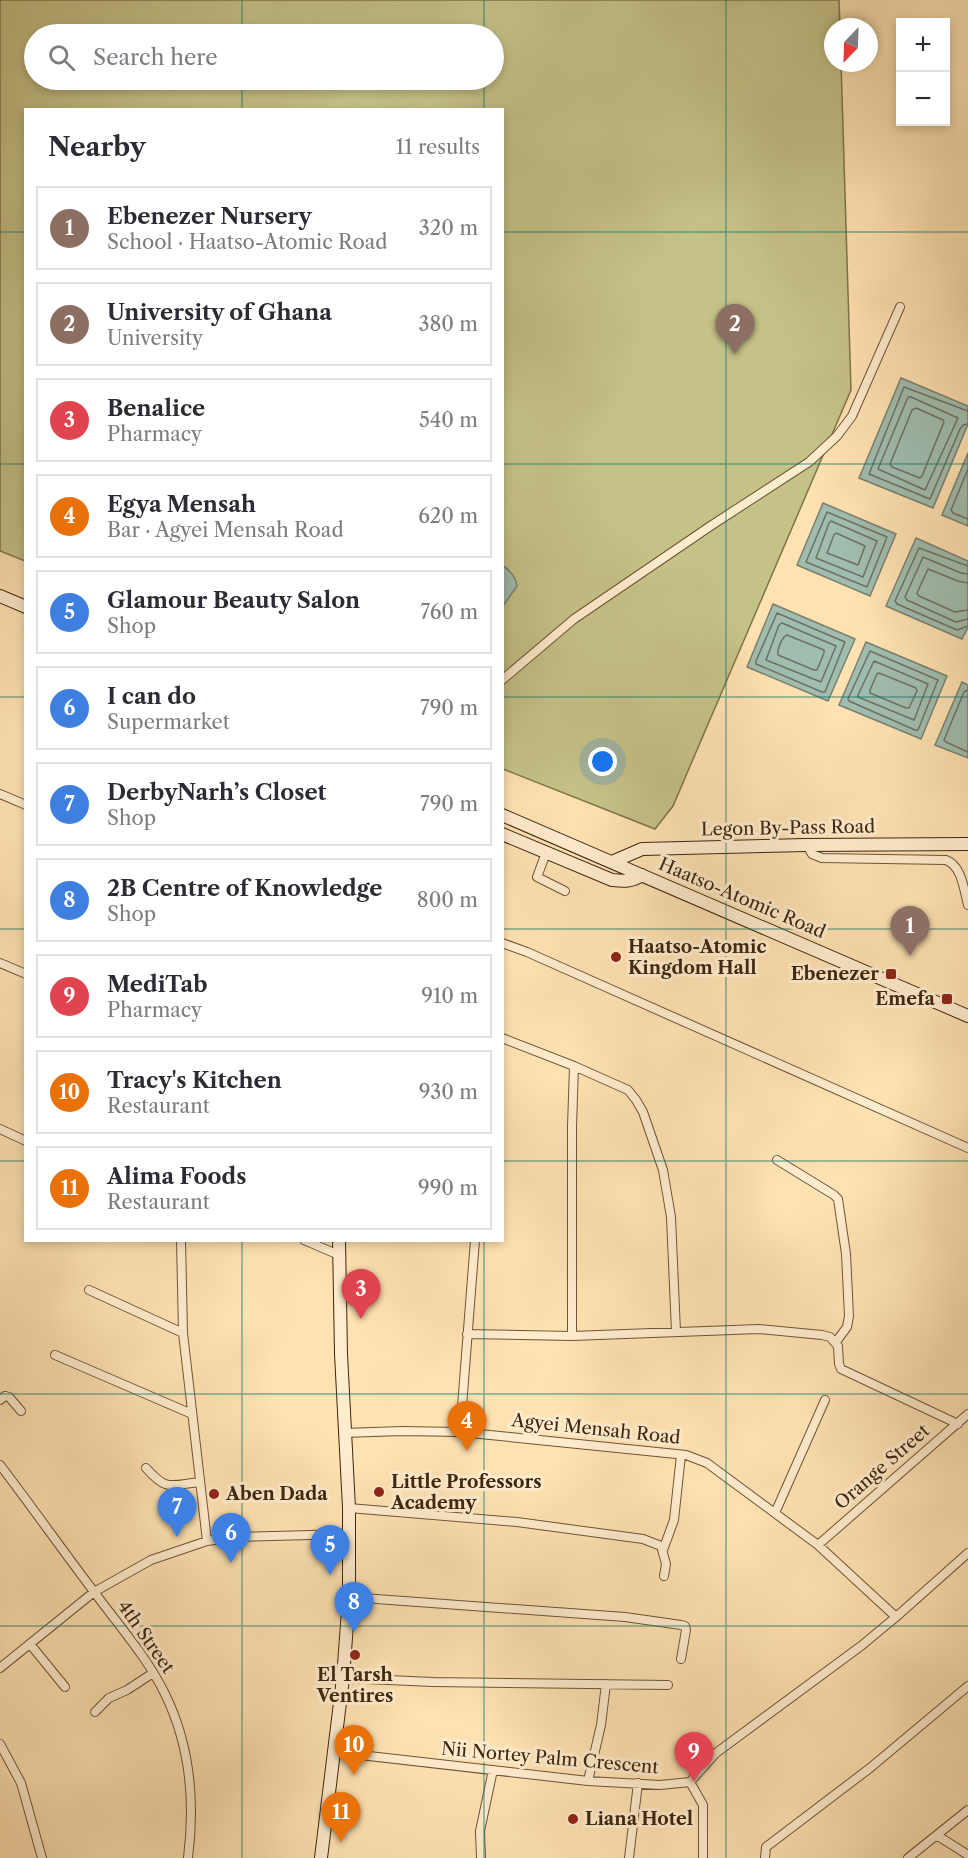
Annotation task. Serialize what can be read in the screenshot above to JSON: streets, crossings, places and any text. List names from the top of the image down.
{
  "streets": {
    "street": [
      "Legon By-Pass Road",
      "Haatso-Atomic Road",
      "Agyei Mensah Road",
      "Orange Street",
      "4th Street",
      "Nii Nortey Palm Crescent"
    ]
  },
  "crossings": [
    ["Legon By-Pass Road", "Haatso-Atomic Road"],
    ["Agyei Mensah Road", "Orange Street"]
  ],
  "places": {
    "other": [
      "Haatso-Atomic Kingdom Hall",
      "Little Professors Academy",
      "Aben Dada",
      "El Tarsh Ventires",
      "Liana Hotel"
    ],
    "transit": ["Ebenezer", "Emefa"]
  },
  "north": "bottom left",
  "page": {
    "map_buttons": ["+", "−"],
    "search": "Search here",
    "heading": ["Nearby", "11 results"],
    "list": [
      {
        "mark": "1",
        "name": "Ebenezer Nursery",
        "note": "School · Haatso-Atomic Road",
        "value": "320 m"
      },
      {
        "mark": "2",
        "name": "University of Ghana",
        "note": "University",
        "value": "380 m"
      },
      {
        "mark": "3",
        "name": "Benalice",
        "note": "Pharmacy",
        "value": "540 m"
      },
      {
        "mark": "4",
        "name": "Egya Mensah",
        "note": "Bar · Agyei Mensah Road",
        "value": "620 m"
      },
      {
        "mark": "5",
        "name": "Glamour Beauty Salon",
        "note": "Shop",
        "value": "760 m"
      },
      {
        "mark": "6",
        "name": "I can do",
        "note": "Supermarket",
        "value": "790 m"
      },
      {
        "mark": "7",
        "name": "DerbyNarh’s Closet",
        "note": "Shop",
        "value": "790 m"
      },
      {
        "mark": "8",
        "name": "2B Centre of Knowledge",
        "note": "Shop",
        "value": "800 m"
      },
      {
        "mark": "9",
        "name": "MediTab",
        "note": "Pharmacy",
        "value": "910 m"
      },
      {
        "mark": "10",
        "name": "Tracy's Kitchen",
        "note": "Restaurant",
        "value": "930 m"
      },
      {
        "mark": "11",
        "name": "Alima Foods",
        "note": "Restaurant",
        "value": "990 m"
      }
    ],
    "pins": [
      "2",
      "1",
      "3",
      "4",
      "7",
      "6",
      "5",
      "8",
      "10",
      "9",
      "11"
    ]
  }
}
